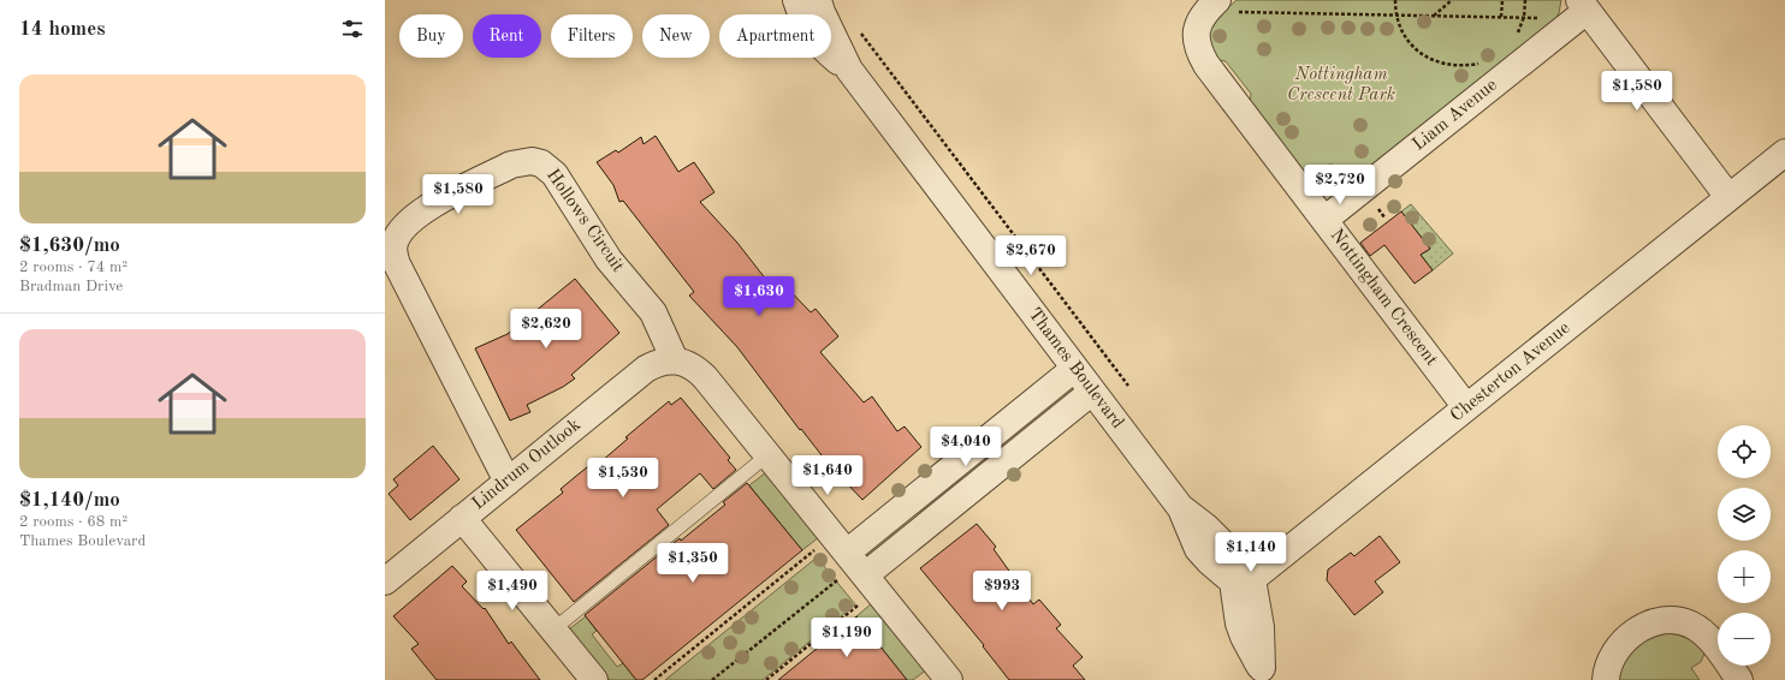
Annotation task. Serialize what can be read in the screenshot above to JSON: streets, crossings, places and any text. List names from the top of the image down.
{
  "streets": {
    "street": [
      "Liam Avenue",
      "Hollows Circuit",
      "Nottingham Crescent",
      "Thames Boulevard",
      "Chesterton Avenue",
      "Lindrum Outlook"
    ]
  },
  "crossings": [
    ["Liam Avenue", "Nottingham Crescent"],
    ["Hollows Circuit", "Lindrum Outlook"],
    ["Nottingham Crescent", "Chesterton Avenue"],
    ["Thames Boulevard", "Chesterton Avenue"]
  ],
  "parks": ["Nottingham Crescent Park"],
  "page": {
    "heading": "14 homes",
    "chip": [
      "Buy",
      "Rent",
      "Filters",
      "New",
      "Apartment"
    ],
    "list": [
      {
        "name": "$1,630/mo",
        "note": "2 rooms · 74 m² · Bradman Drive"
      },
      {
        "name": "$1,140/mo",
        "note": "2 rooms · 68 m² · Thames Boulevard"
      }
    ],
    "price": [
      "$1,580",
      "$2,720",
      "$1,580",
      "$2,670",
      "$1,630",
      "$2,620",
      "$4,040",
      "$1,640",
      "$1,530",
      "$1,140",
      "$1,350",
      "$1,490",
      "$993",
      "$1,190"
    ],
    "map_buttons": ["+", "−"]
  }
}
